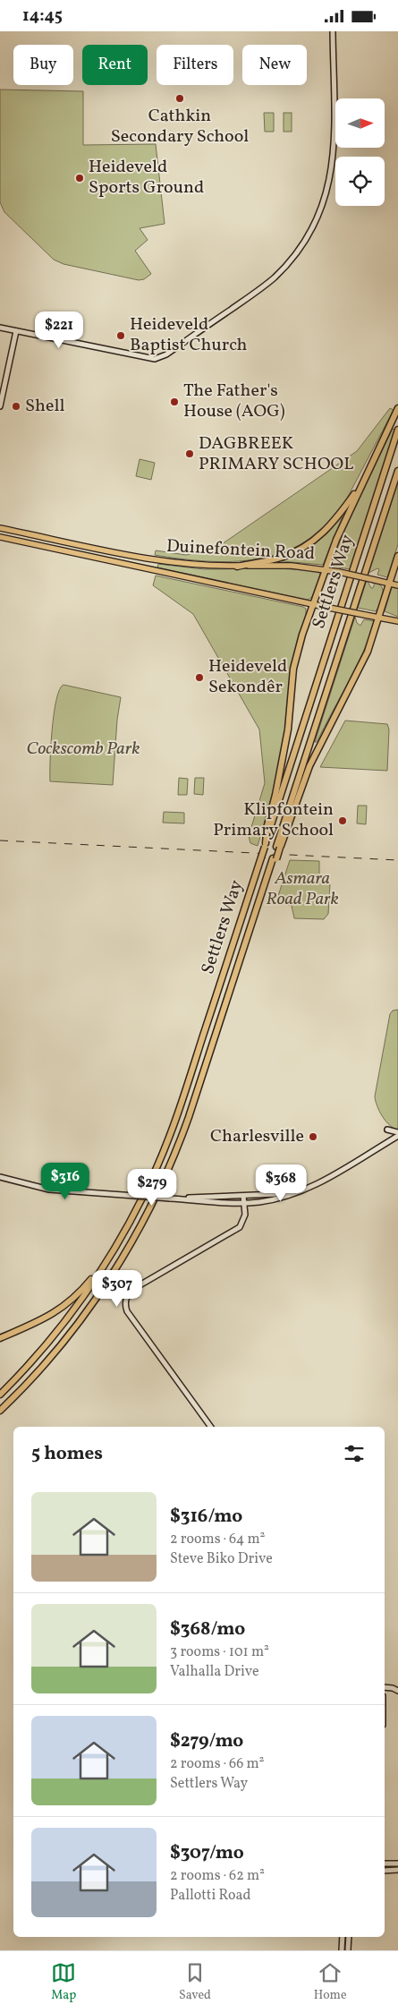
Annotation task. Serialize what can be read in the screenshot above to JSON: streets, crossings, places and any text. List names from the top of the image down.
{
  "streets": {
    "highway": ["Settlers Way"],
    "main road": ["Duinefontein Road"]
  },
  "parks": ["Cockscomb Park", "Asmara Road Park"],
  "places": [
    "Cathkin Secondary School",
    "Heideveld Sports Ground",
    "Heideveld Baptist Church",
    "The Father's House (AOG)",
    "Shell",
    "DAGBREEK PRIMARY SCHOOL",
    "Heideveld Sekondêr",
    "Klipfontein Primary School",
    "Charlesville"
  ],
  "north": "right",
  "page": {
    "status": "14:45",
    "chip": [
      "Buy",
      "Rent",
      "Filters",
      "New"
    ],
    "price": [
      "$221",
      "$316",
      "$368",
      "$279",
      "$307"
    ],
    "heading": "5 homes",
    "list": [
      {
        "name": "$316/mo",
        "note": "2 rooms · 64 m² · Steve Biko Drive"
      },
      {
        "name": "$368/mo",
        "note": "3 rooms · 101 m² · Valhalla Drive"
      },
      {
        "name": "$279/mo",
        "note": "2 rooms · 66 m² · Settlers Way"
      },
      {
        "name": "$307/mo",
        "note": "2 rooms · 62 m² · Pallotti Road"
      }
    ],
    "tabs": ["Map", "Saved", "Home"]
  }
}
